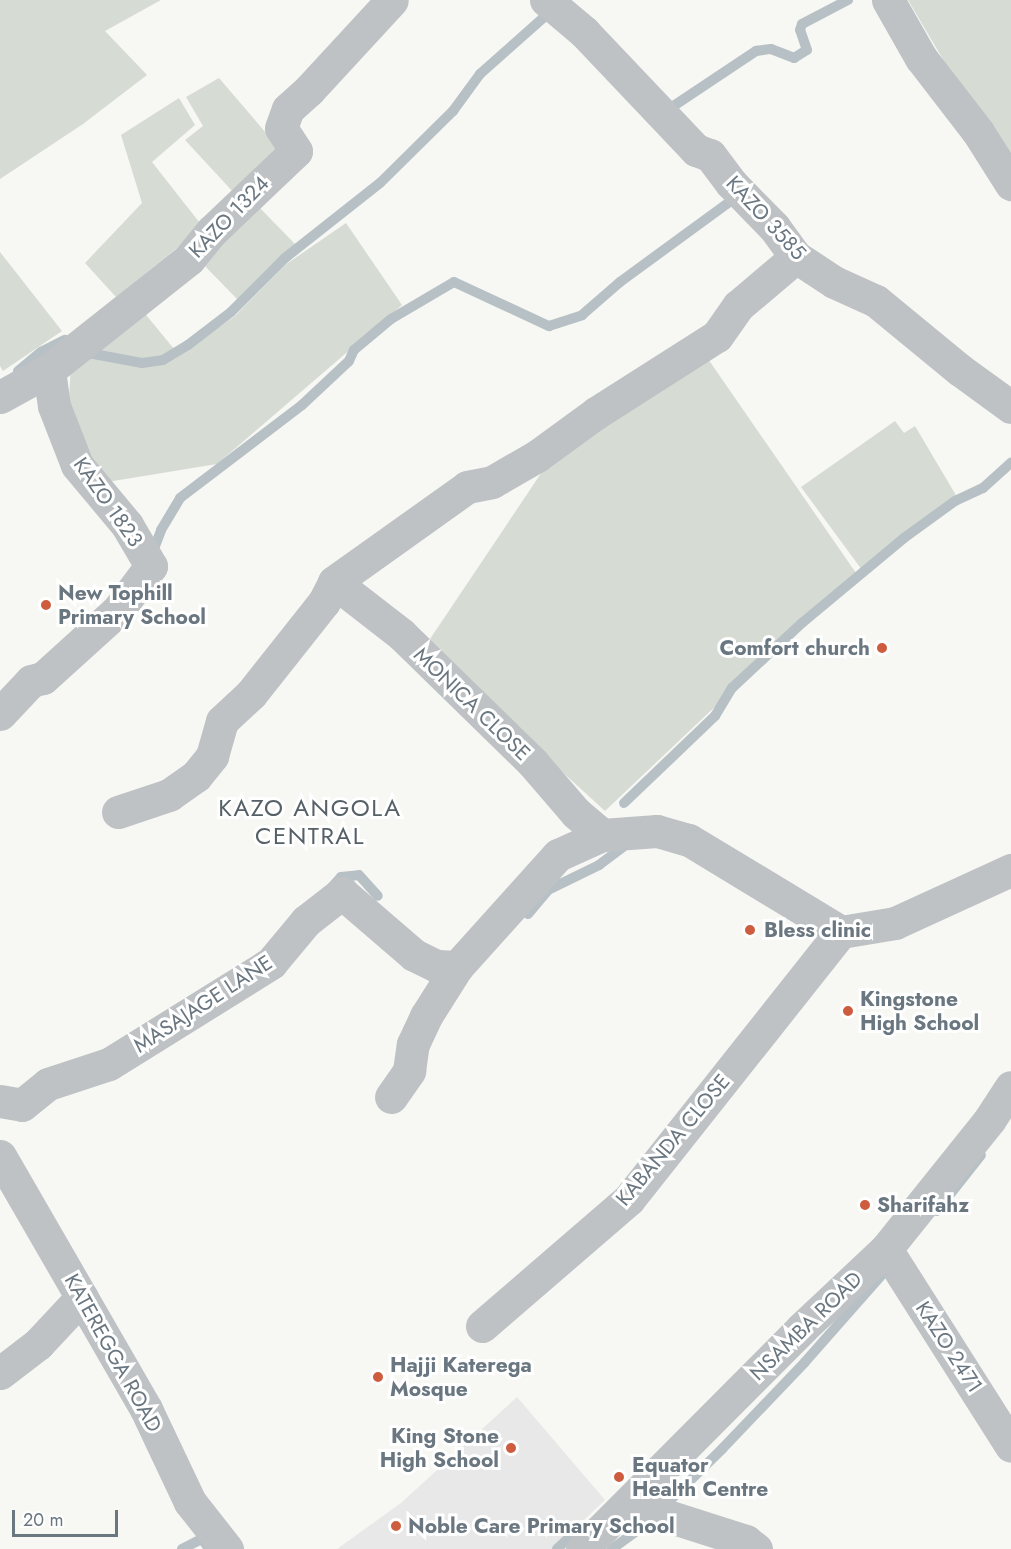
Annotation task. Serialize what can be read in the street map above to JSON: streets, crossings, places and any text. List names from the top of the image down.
{
  "streets": {
    "street": [
      "KAZO 1324",
      "KAZO 3585",
      "KAZO 1823",
      "MONICA CLOSE",
      "MASAJAGE LANE",
      "KABANDA CLOSE",
      "NSAMBA ROAD",
      "KAZO 2471",
      "KATEREGGA ROAD"
    ]
  },
  "crossings": [
    ["KAZO 1324", "KAZO 1823"],
    ["NSAMBA ROAD", "KAZO 2471"]
  ],
  "districts": ["KAZO ANGOLA CENTRAL"],
  "places": [
    "New Tophill Primary School",
    "Comfort church",
    "Bless clinic",
    "Kingstone High School",
    "Sharifahz",
    "Hajji Katerega Mosque",
    "King Stone High School",
    "Equator Health Centre",
    "Noble Care Primary School"
  ],
  "scale_bar": "20 m"
}
